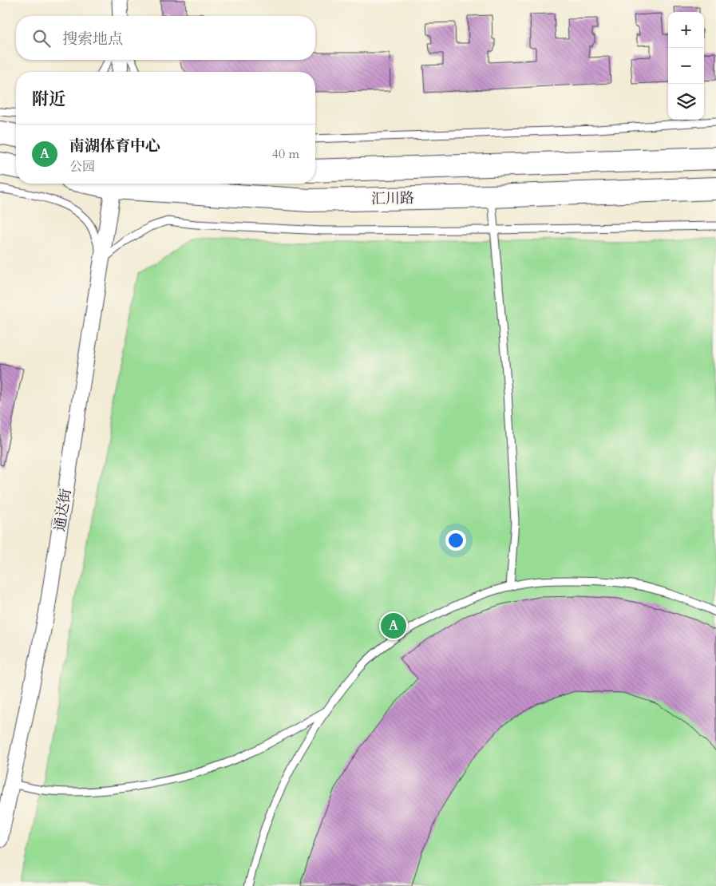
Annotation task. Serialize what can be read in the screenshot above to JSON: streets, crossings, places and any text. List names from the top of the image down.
{
  "streets": {
    "main road": ["汇川路"],
    "street": ["通达街"]
  },
  "crossings": [
    ["汇川路", "通达街"]
  ],
  "page": {
    "map_buttons": ["+", "−"],
    "search": "搜索地点",
    "heading": "附近",
    "list": [
      {
        "mark": "A",
        "name": "南湖体育中心",
        "note": "公园",
        "value": "40 m"
      }
    ],
    "pins": "A"
  }
}
